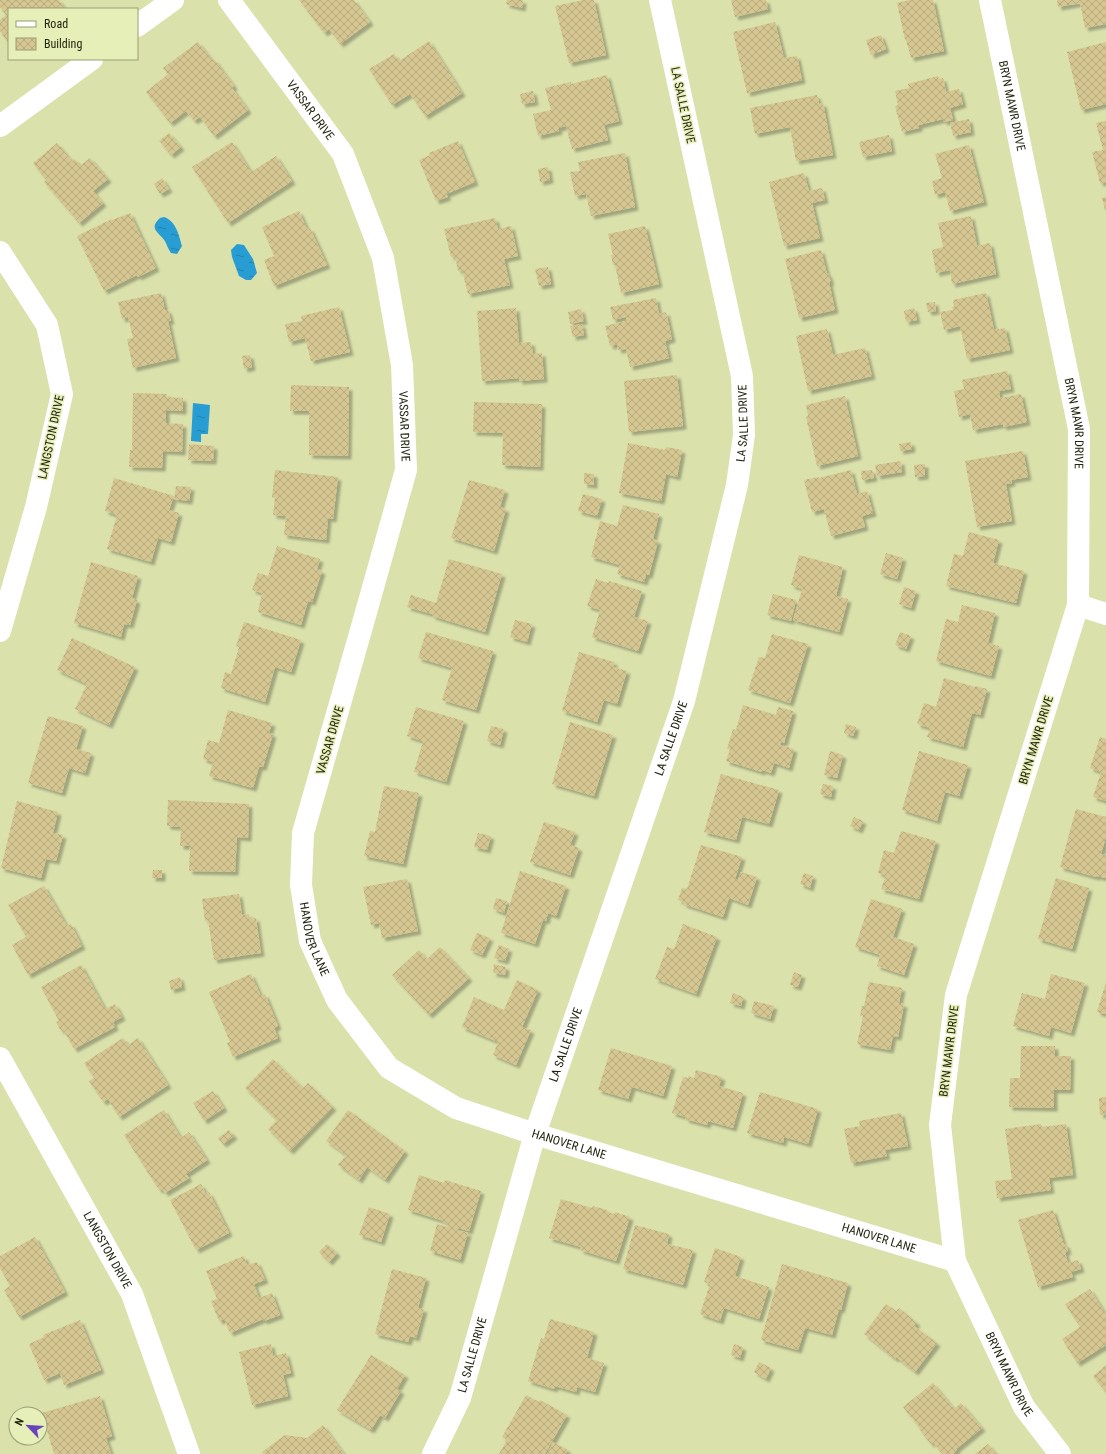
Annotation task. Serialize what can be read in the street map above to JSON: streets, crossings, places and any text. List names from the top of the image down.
{
  "streets": {
    "street": [
      "LA SALLE DRIVE",
      "BRYN MAWR DRIVE",
      "VASSAR DRIVE",
      "LANGSTON DRIVE",
      "HANOVER LANE"
    ]
  },
  "crossings": [
    ["LA SALLE DRIVE", "HANOVER LANE"],
    ["BRYN MAWR DRIVE", "HANOVER LANE"],
    ["VASSAR DRIVE", "HANOVER LANE"]
  ],
  "legend": ["Road", "Building"],
  "north": "top left"
}
